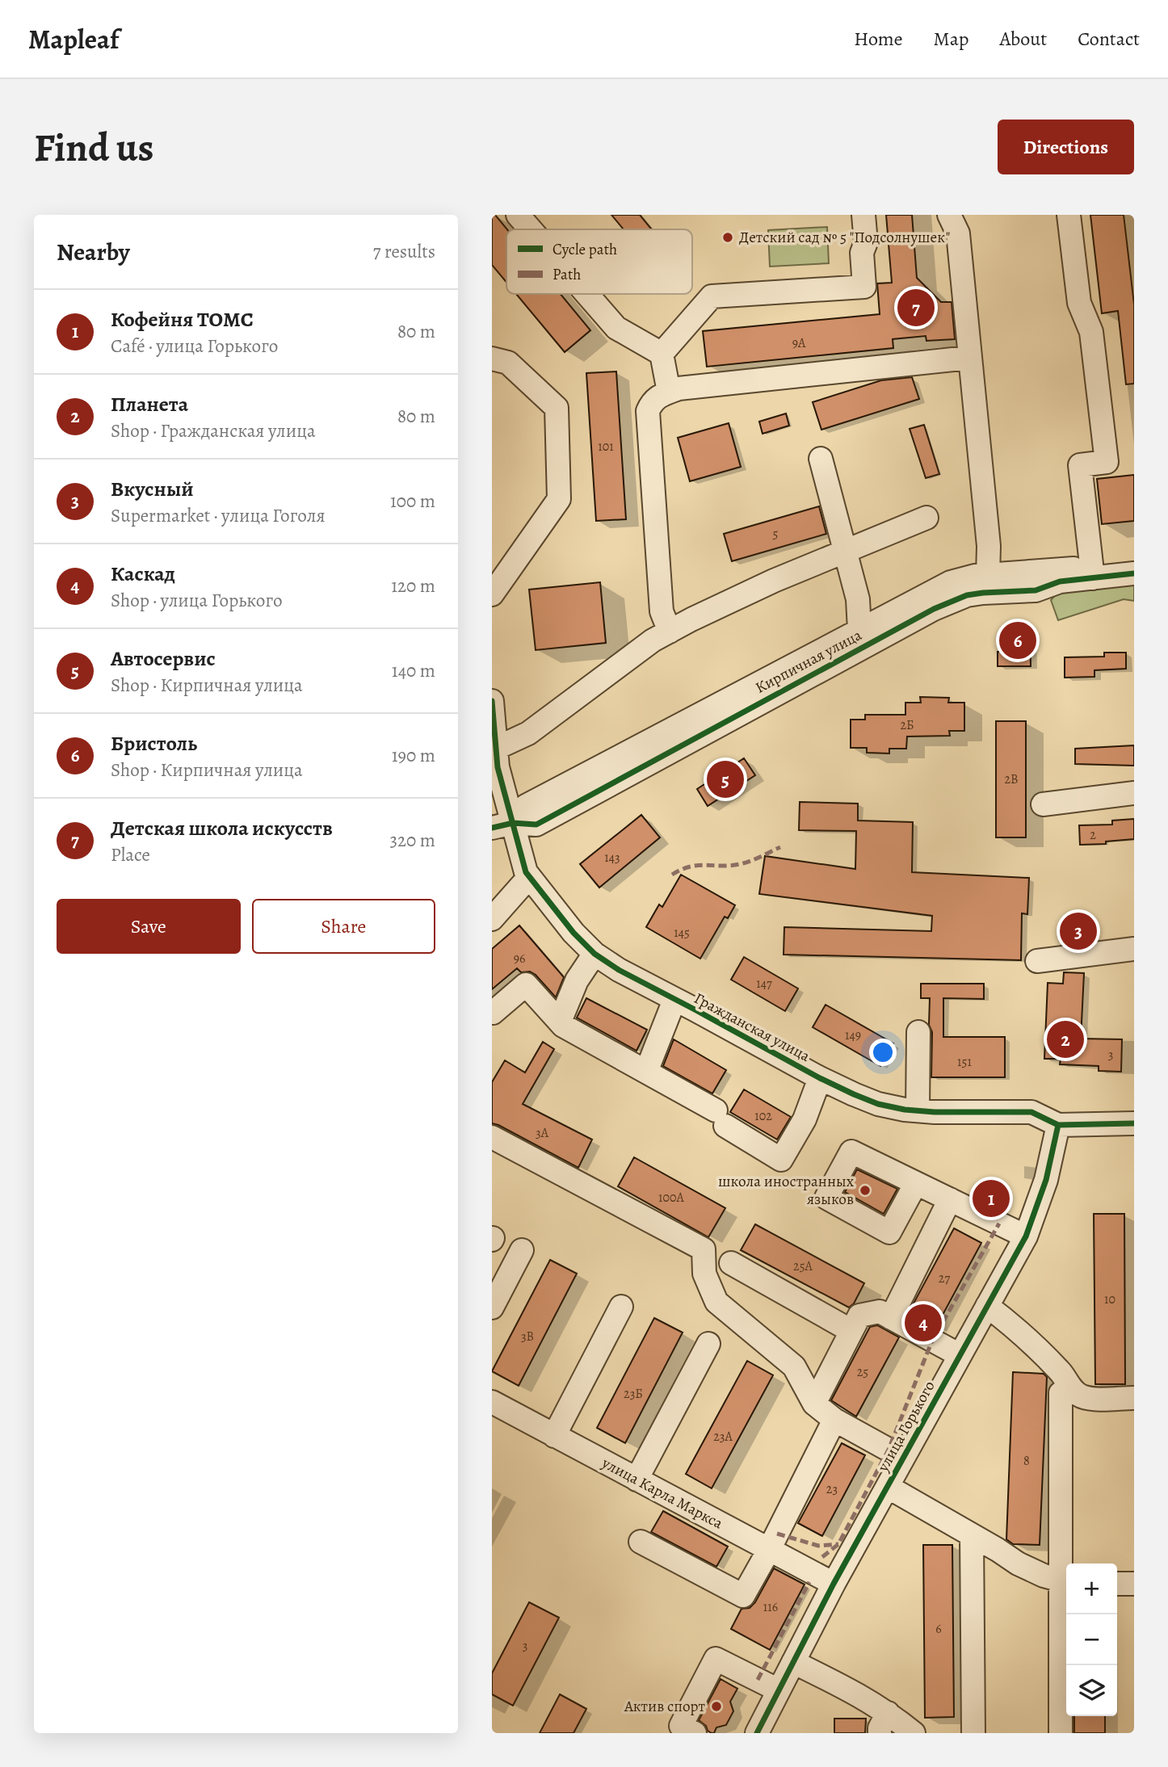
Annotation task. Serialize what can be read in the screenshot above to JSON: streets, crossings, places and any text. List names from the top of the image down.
{
  "streets": {
    "street": [
      "Кирпичная улица",
      "Гражданская улица",
      "улица Горького",
      "улица Карла Маркса"
    ]
  },
  "crossings": [
    ["Кирпичная улица", "Гражданская улица"],
    ["Гражданская улица", "улица Горького"],
    ["улица Горького", "улица Карла Маркса"]
  ],
  "places": ["Детский сад № 5 \"Подсолнушек\"", "школа иностранных языков", "Актив спорт"],
  "house_numbers": [
    "9А",
    "101",
    "5",
    "2Б",
    "2В",
    "2",
    "143",
    "145",
    "96",
    "147",
    "149",
    "3",
    "151",
    "102",
    "3А",
    "100А",
    "25А",
    "27",
    "10",
    "3В",
    "25",
    "23Б",
    "23А",
    "8",
    "23",
    "116",
    "6",
    "3"
  ],
  "legend": ["Cycle path", "Path"],
  "page": {
    "header": "Mapleaf",
    "nav": [
      "Home",
      "Map",
      "About",
      "Contact"
    ],
    "buttons": [
      "Directions",
      ["Save", "Share"]
    ],
    "title": "Find us",
    "heading": ["Nearby", "7 results"],
    "pins": [
      "7",
      "6",
      "5",
      "3",
      "2",
      "1",
      "4"
    ],
    "list": [
      {
        "mark": "1",
        "name": "Кофейня ТОМС",
        "note": "Café · улица Горького",
        "value": "80 m"
      },
      {
        "mark": "2",
        "name": "Планета",
        "note": "Shop · Гражданская улица",
        "value": "80 m"
      },
      {
        "mark": "3",
        "name": "Вкусный",
        "note": "Supermarket · улица Гоголя",
        "value": "100 m"
      },
      {
        "mark": "4",
        "name": "Каскад",
        "note": "Shop · улица Горького",
        "value": "120 m"
      },
      {
        "mark": "5",
        "name": "Автосервис",
        "note": "Shop · Кирпичная улица",
        "value": "140 m"
      },
      {
        "mark": "6",
        "name": "Бристоль",
        "note": "Shop · Кирпичная улица",
        "value": "190 m"
      },
      {
        "mark": "7",
        "name": "Детская школа искусств",
        "note": "Place",
        "value": "320 m"
      }
    ],
    "map_buttons": ["+", "−"]
  }
}
